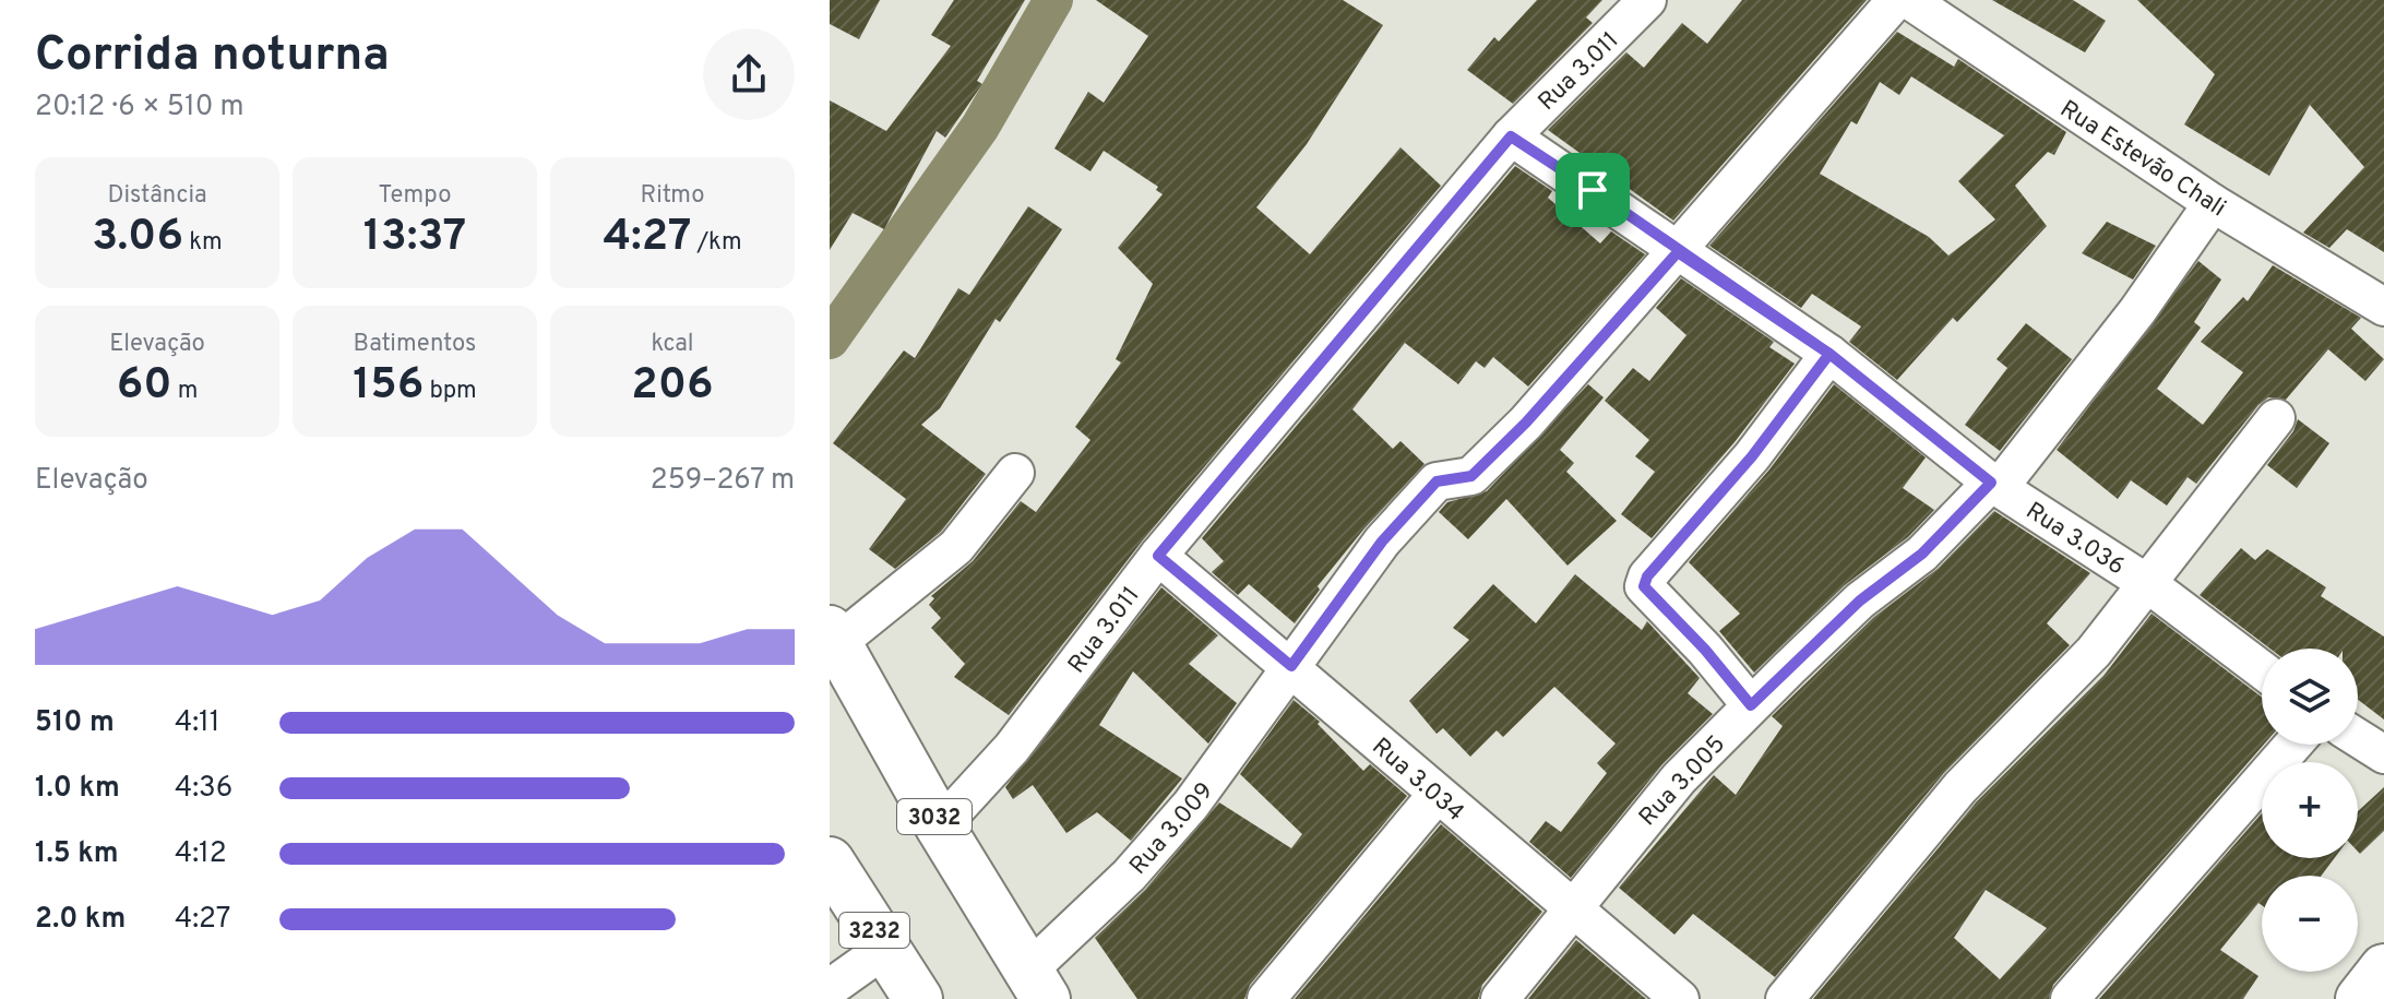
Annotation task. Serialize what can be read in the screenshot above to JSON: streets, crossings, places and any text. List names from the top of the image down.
{
  "streets": {
    "main road": ["3032", "3232"],
    "street": [
      "Rua 3.011",
      "Rua Estevão Chali",
      "Rua 3.036",
      "Rua 3.034",
      "Rua 3.005",
      "Rua 3.009"
    ]
  },
  "crossings": [
    ["Rua 3.011", "Rua 3.036"],
    ["Rua 3.011", "Rua 3.034"],
    ["Rua 3.011", "3032"],
    ["Rua Estevão Chali", "Rua 3.005"],
    ["Rua 3.036", "Rua 3.005"],
    ["Rua 3.036", "Rua 3.009"],
    ["Rua 3.034", "Rua 3.005"],
    ["Rua 3.034", "Rua 3.009"],
    ["3032", "Rua 3.009"]
  ],
  "page": {
    "heading": ["Corrida noturna", "20:12 · 6 × 510 m"],
    "stats": [
      ["Distância", "3.06 km"],
      ["Tempo", "13:37"],
      ["Ritmo", "4:27 /km"],
      ["Elevação", "60 m"],
      ["Batimentos", "156 bpm"],
      ["kcal", "206"]
    ],
    "chart": ["Elevação", "259–267 m"],
    "map_buttons": ["+", "−"],
    "list": [
      {
        "name": "510 m",
        "note": "4:11"
      },
      {
        "name": "1.0 km",
        "note": "4:36"
      },
      {
        "name": "1.5 km",
        "note": "4:12"
      },
      {
        "name": "2.0 km",
        "note": "4:27"
      }
    ]
  }
}
